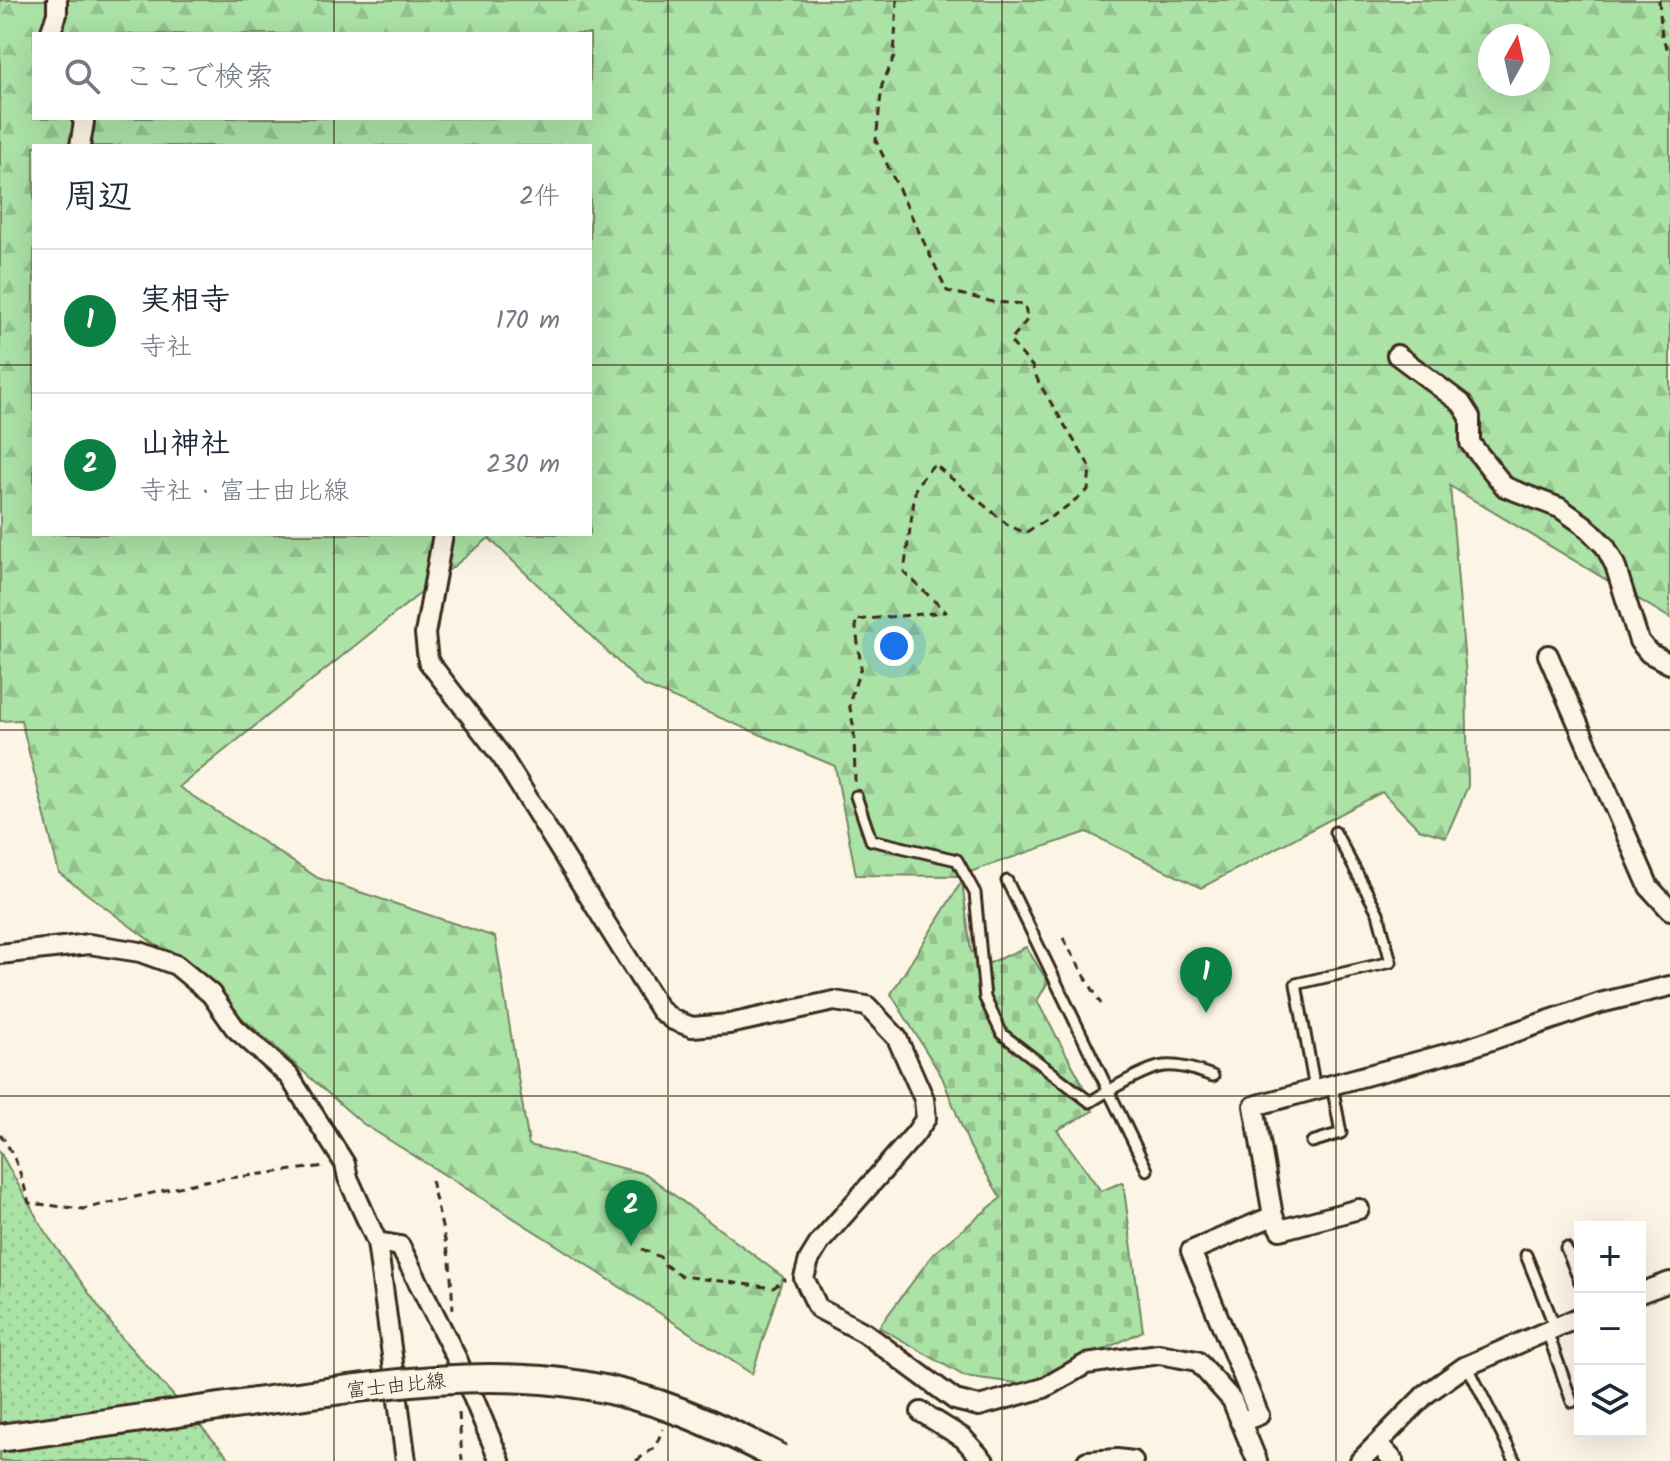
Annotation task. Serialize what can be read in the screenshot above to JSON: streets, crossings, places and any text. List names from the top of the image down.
{
  "streets": {
    "main road": ["富士由比線"]
  },
  "north": "top",
  "page": {
    "search": "ここで検索",
    "heading": ["周辺", "2件"],
    "list": [
      {
        "mark": "1",
        "name": "実相寺",
        "note": "寺社",
        "value": "170 m"
      },
      {
        "mark": "2",
        "name": "山神社",
        "note": "寺社 · 富士由比線",
        "value": "230 m"
      }
    ],
    "pins": ["1", "2"],
    "map_buttons": ["+", "−"]
  }
}
